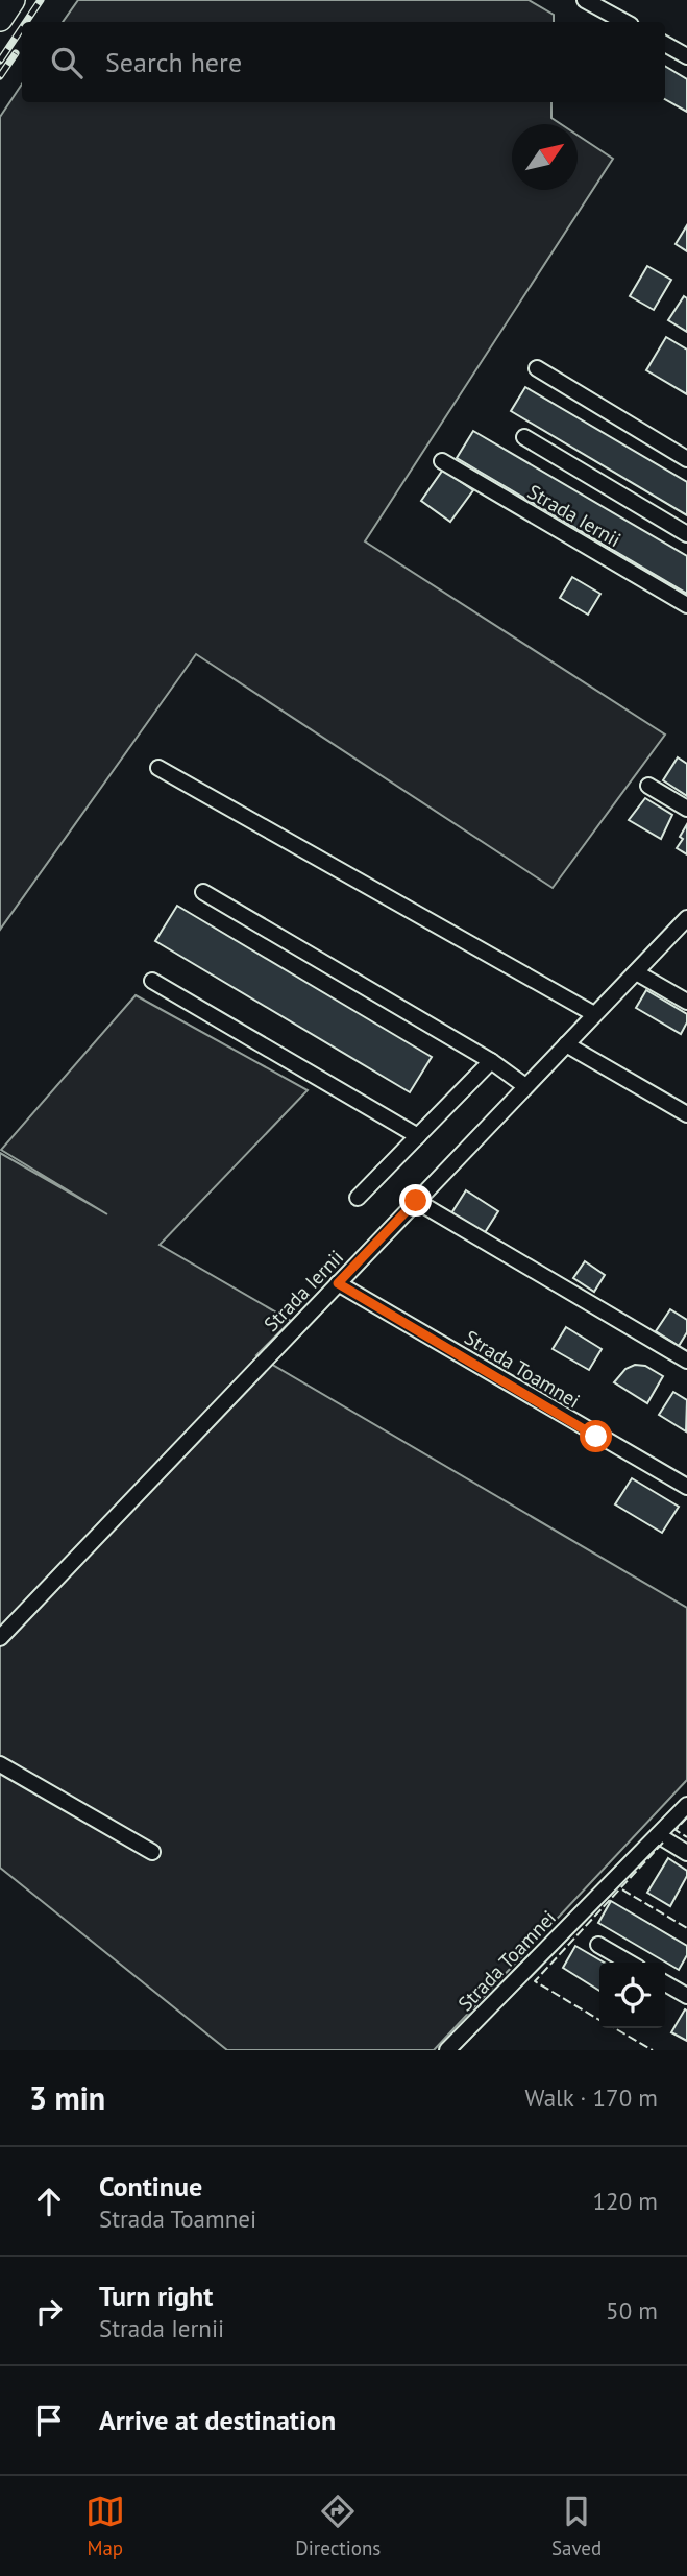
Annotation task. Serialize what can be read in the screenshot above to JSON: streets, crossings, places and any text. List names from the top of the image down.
{
  "streets": {
    "street": ["Strada Iernii", "Strada Toamnei"]
  },
  "crossings": [
    ["Strada Iernii", "Strada Toamnei"]
  ],
  "north": "top right",
  "page": {
    "search": "Search here",
    "heading": ["3 min", "Walk · 170 m"],
    "list": [
      ["Continue", "Strada Toamnei", "120 m"],
      ["Turn right", "Strada Iernii", "50 m"],
      "Arrive at destination"
    ],
    "nav": ["Map", "Directions", "Saved"]
  }
}
